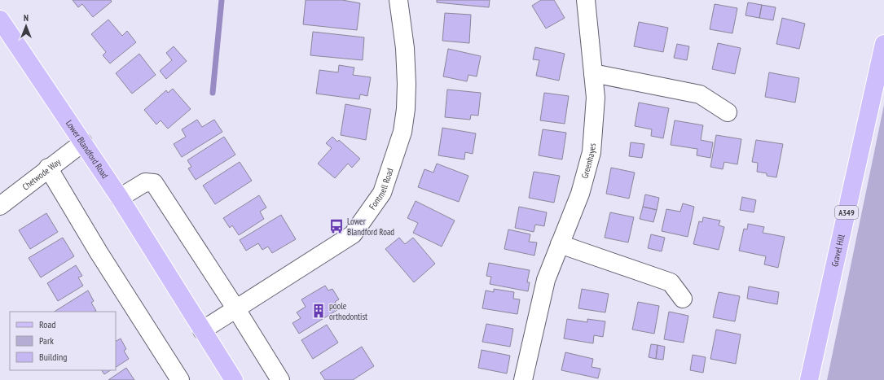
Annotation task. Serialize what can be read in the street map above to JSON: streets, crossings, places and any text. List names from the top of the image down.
{
  "streets": {
    "main road": ["Lower Blandford Road", "A349", "Gravel Hill"],
    "street": ["Greenhayes", "Chetwode Way", "Fontmell Road"]
  },
  "crossings": [
    ["Lower Blandford Road", "Chetwode Way"],
    ["Lower Blandford Road", "Fontmell Road"]
  ],
  "places": {
    "bus stop": ["Lower Blandford Road"],
    "building": ["poole orthodontist"]
  },
  "legend": ["Road", "Park", "Building"],
  "north": "top"
}
